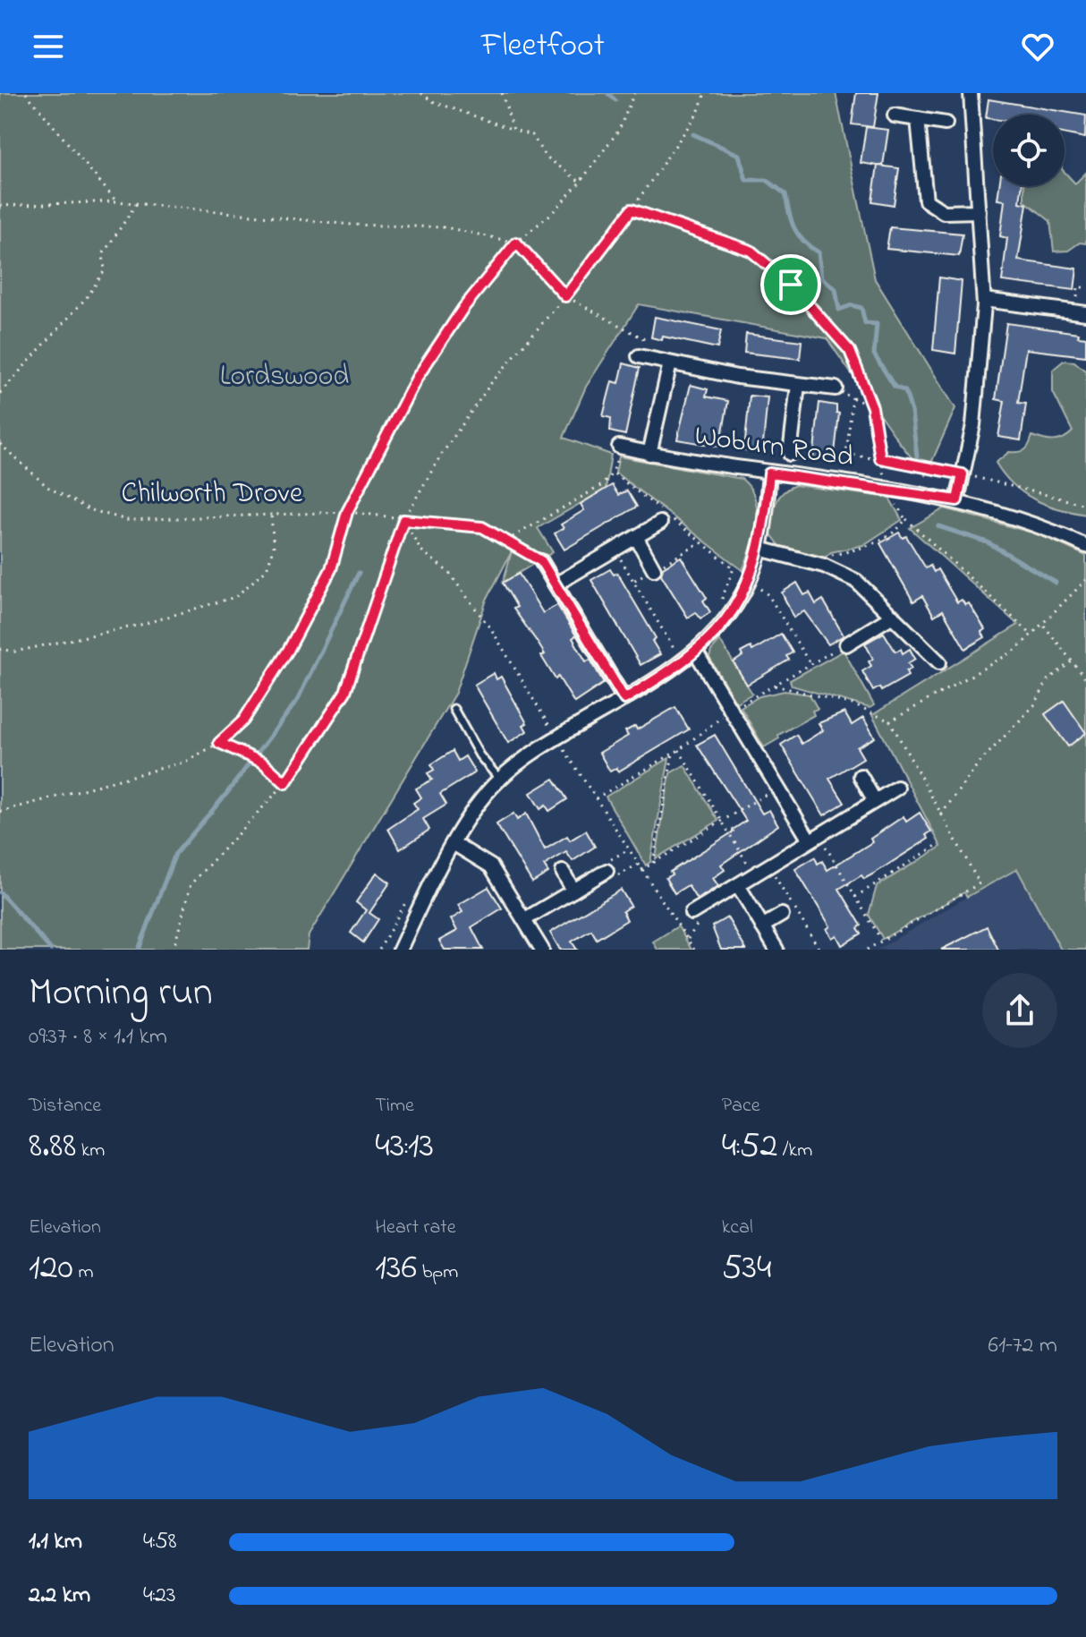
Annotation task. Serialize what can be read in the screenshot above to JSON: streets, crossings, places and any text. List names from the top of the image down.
{
  "streets": {
    "street": ["Woburn Road"],
    "path": ["Chilworth Drove"]
  },
  "parks": ["Lordswood"],
  "page": {
    "header": "Fleetfoot",
    "heading": ["Morning run", "09:37 · 8 × 1.1 km"],
    "stats": [
      ["Distance", "8.88 km"],
      ["Time", "43:13"],
      ["Pace", "4:52 /km"],
      ["Elevation", "120 m"],
      ["Heart rate", "136 bpm"],
      ["kcal", "534"]
    ],
    "chart": ["Elevation", "61–72 m"],
    "list": [
      {
        "name": "1.1 km",
        "note": "4:58"
      },
      {
        "name": "2.2 km",
        "note": "4:23"
      }
    ]
  }
}
